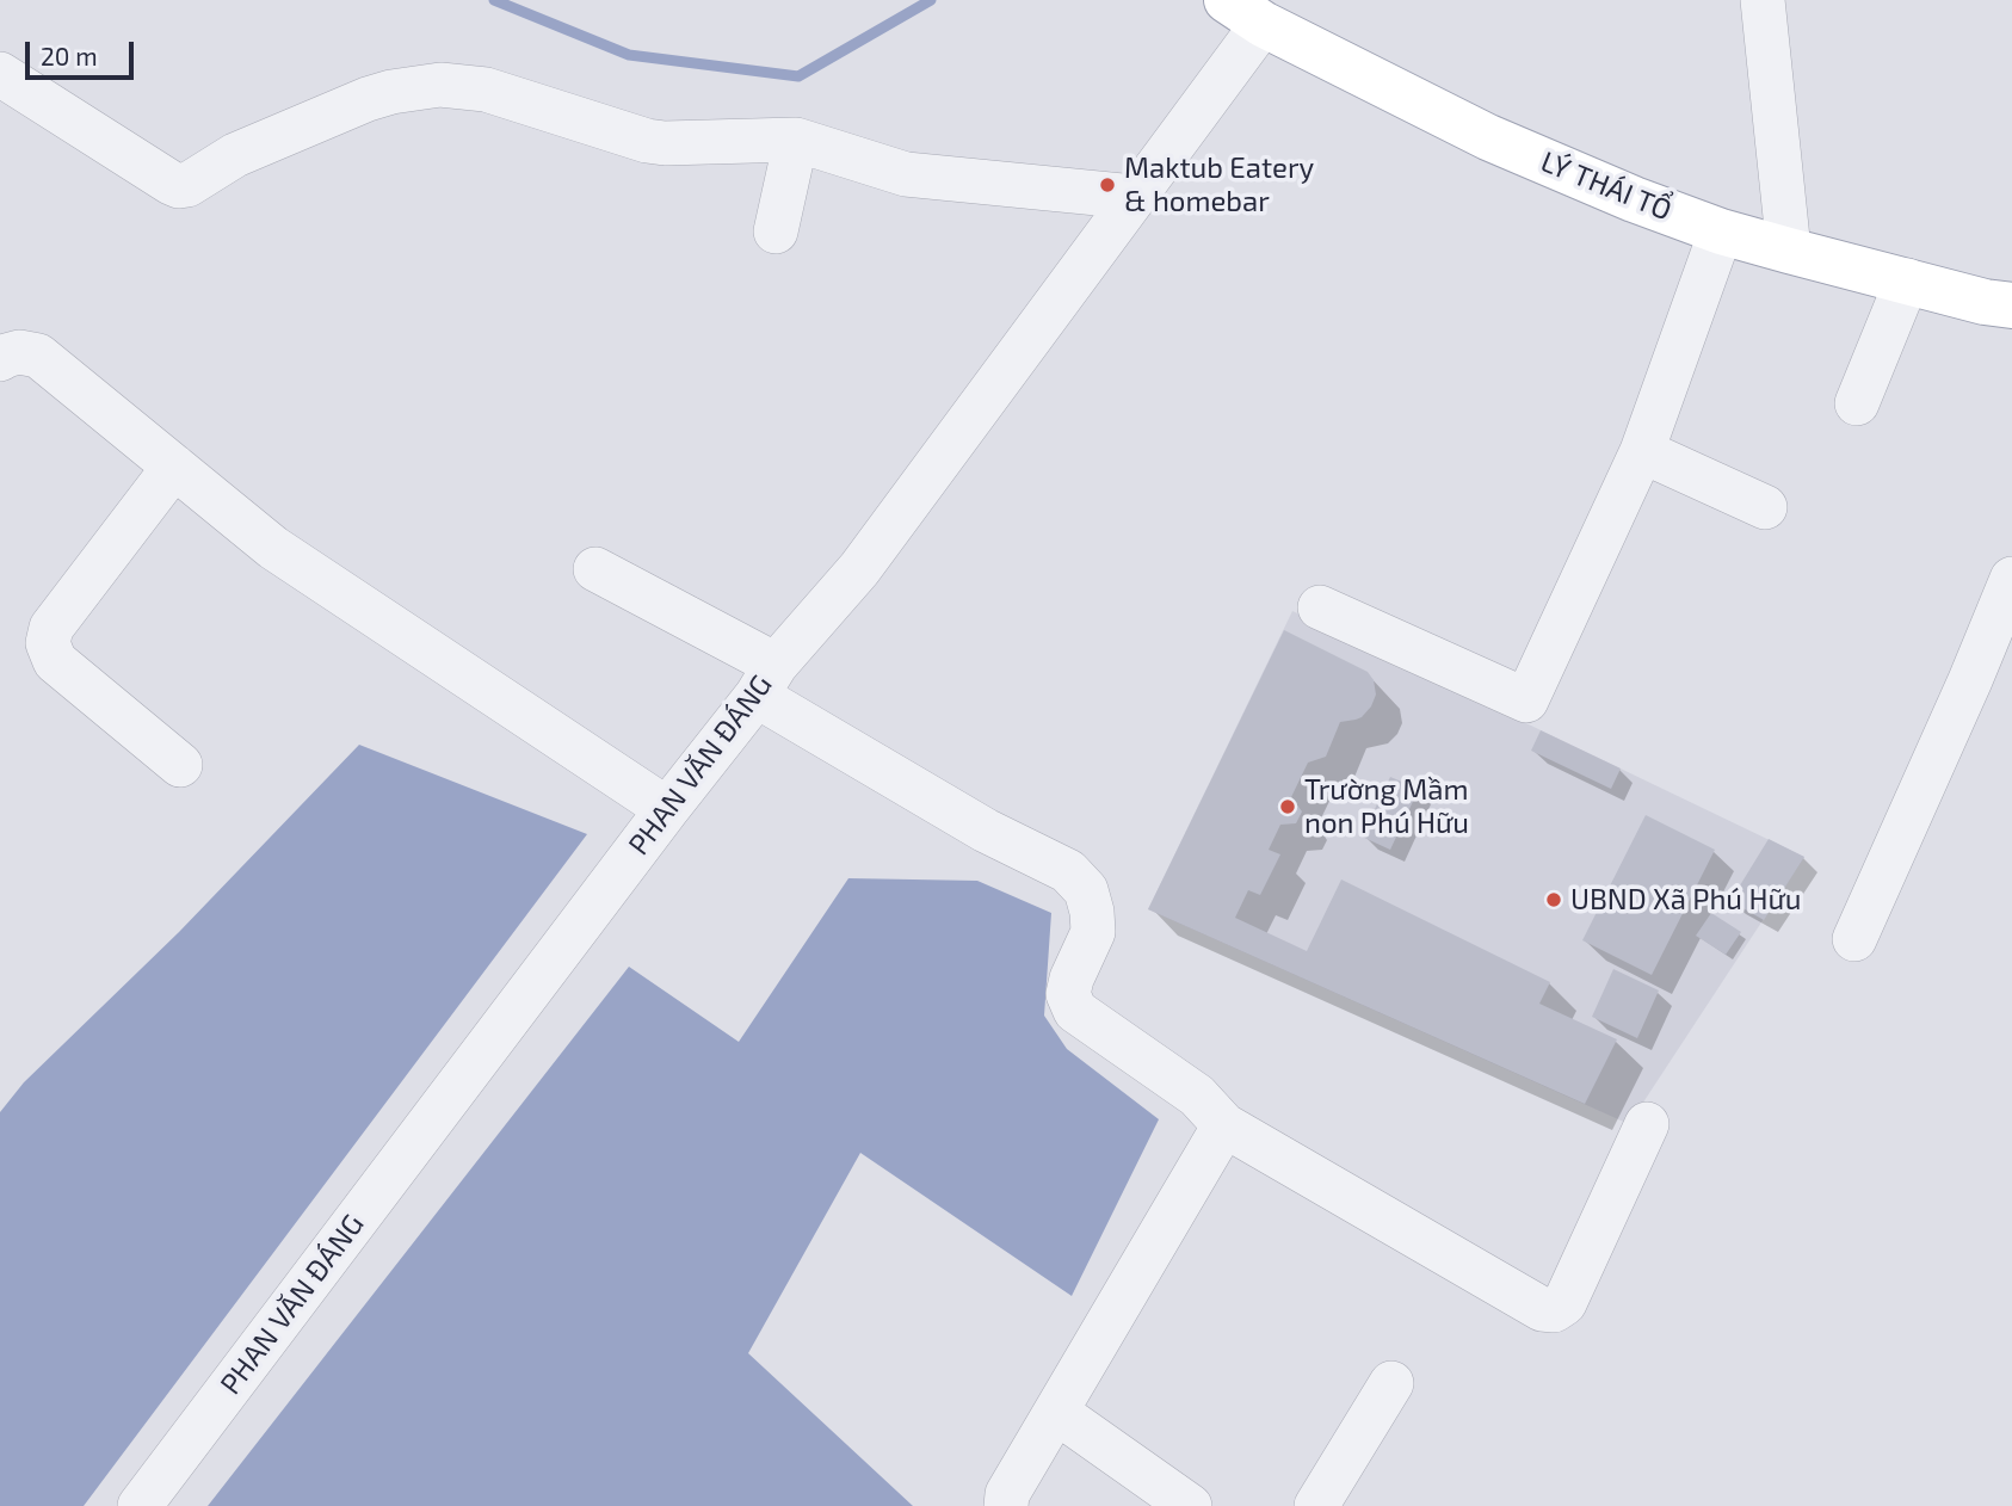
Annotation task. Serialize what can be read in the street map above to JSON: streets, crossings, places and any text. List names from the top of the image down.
{
  "streets": {
    "main road": ["LÝ THÁI TỔ"],
    "street": ["PHAN VĂN ĐÁNG"]
  },
  "crossings": [
    ["LÝ THÁI TỔ", "PHAN VĂN ĐÁNG"]
  ],
  "places": ["Maktub Eatery & homebar", "Trường Mầm non Phú Hữu", "UBND Xã Phú Hữu"],
  "scale_bar": "20 m"
}
